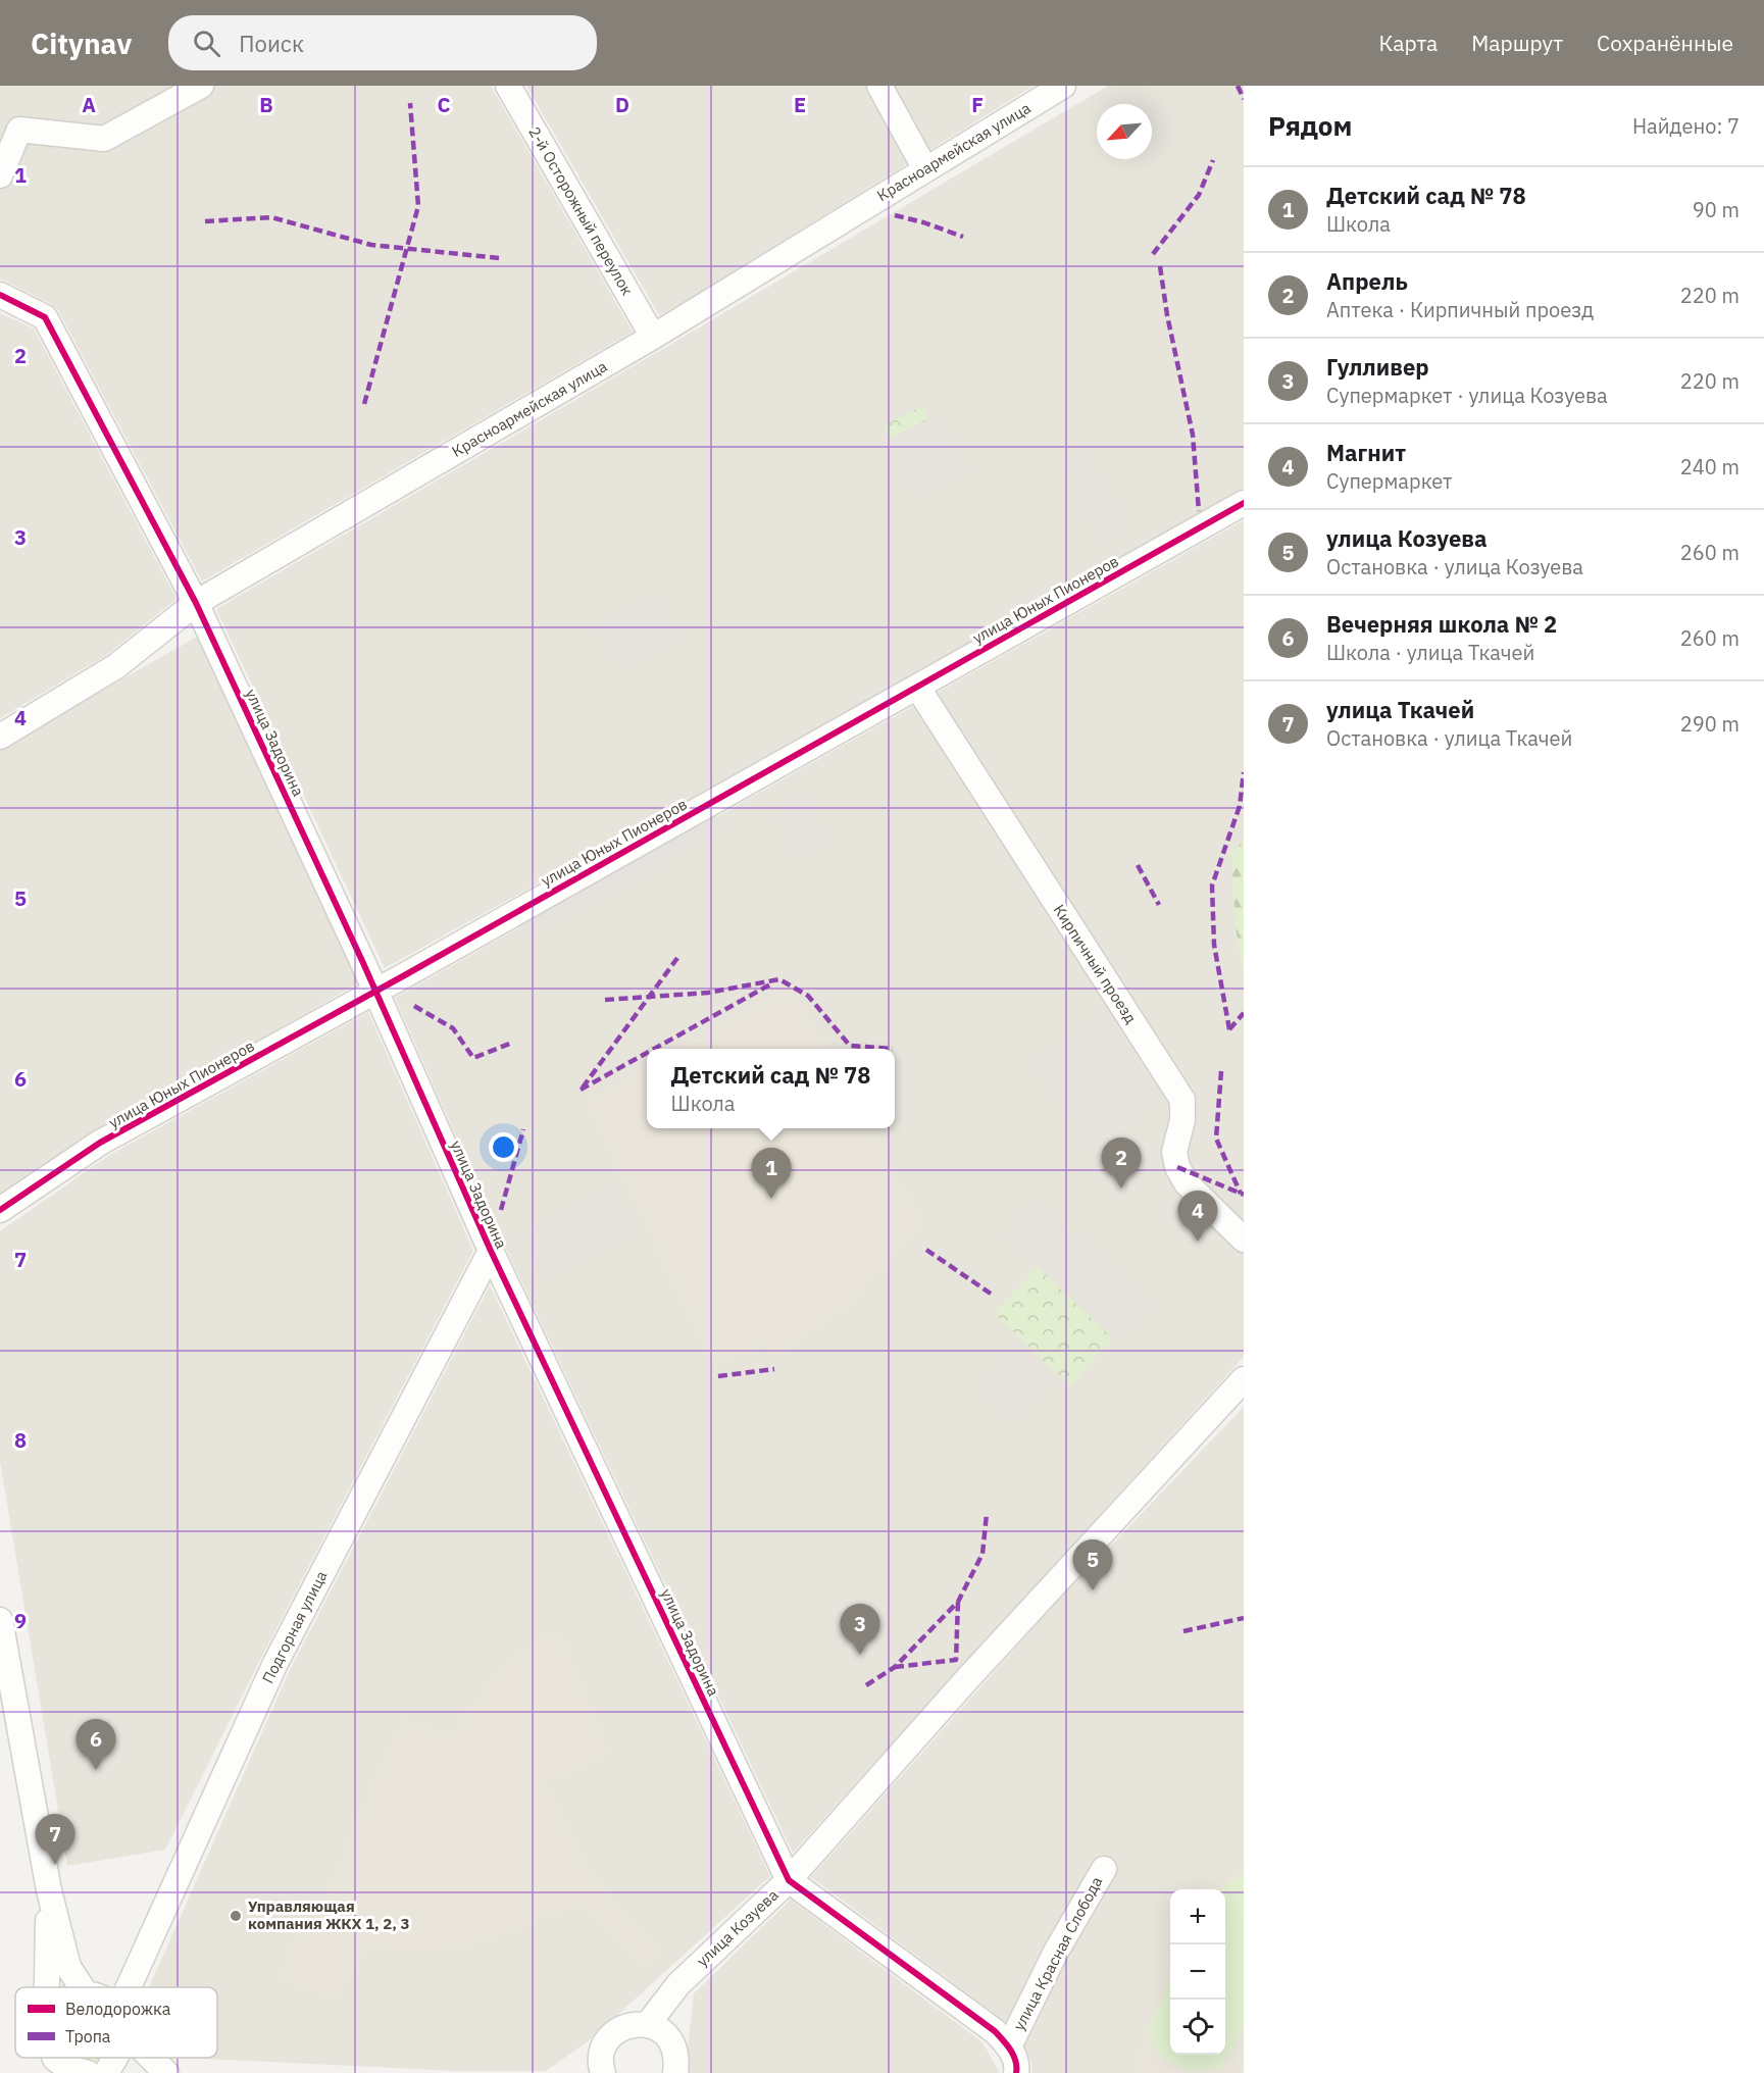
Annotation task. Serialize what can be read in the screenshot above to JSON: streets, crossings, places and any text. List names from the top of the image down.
{
  "streets": {
    "street": [
      "Красноармейская улица",
      "2-й Осторожный переулок",
      "улица Юных Пионеров",
      "улица Задорина",
      "Кирпичный проезд",
      "Подгорная улица",
      "улица Козуева",
      "улица Красная Слобода"
    ]
  },
  "crossings": [
    ["Красноармейская улица", "2-й Осторожный переулок"],
    ["Красноармейская улица", "улица Задорина"],
    ["улица Юных Пионеров", "улица Задорина"],
    ["улица Юных Пионеров", "Кирпичный проезд"],
    ["улица Задорина", "Подгорная улица"],
    ["улица Задорина", "улица Козуева"],
    ["улица Задорина", "улица Красная Слобода"]
  ],
  "places": ["Управляющая компания ЖКХ 1, 2, 3"],
  "legend": ["Велодорожка", "Тропа"],
  "north": "bottom left",
  "page": {
    "header": "Citynav",
    "search": "Поиск",
    "nav": ["Карта", "Маршрут", "Сохранённые"],
    "heading": ["Рядом", "Найдено: 7"],
    "list": [
      {
        "mark": "1",
        "name": "Детский сад № 78",
        "note": "Школа",
        "value": "90 m"
      },
      {
        "mark": "2",
        "name": "Апрель",
        "note": "Аптека · Кирпичный проезд",
        "value": "220 m"
      },
      {
        "mark": "3",
        "name": "Гулливер",
        "note": "Супермаркет · улица Козуева",
        "value": "220 m"
      },
      {
        "mark": "4",
        "name": "Магнит",
        "note": "Супермаркет",
        "value": "240 m"
      },
      {
        "mark": "5",
        "name": "улица Козуева",
        "note": "Остановка · улица Козуева",
        "value": "260 m"
      },
      {
        "mark": "6",
        "name": "Вечерняя школа № 2",
        "note": "Школа · улица Ткачей",
        "value": "260 m"
      },
      {
        "mark": "7",
        "name": "улица Ткачей",
        "note": "Остановка · улица Ткачей",
        "value": "290 m"
      }
    ],
    "popup": ["Детский сад № 78", "Школа"],
    "pins": [
      "2",
      "1",
      "4",
      "5",
      "3",
      "6",
      "7"
    ],
    "map_buttons": ["+", "−"]
  },
  "grid": {
    "columns": [
      "A",
      "B",
      "C",
      "D",
      "E",
      "F"
    ],
    "rows": [
      "1",
      "2",
      "3",
      "4",
      "5",
      "6",
      "7",
      "8",
      "9"
    ]
  }
}
